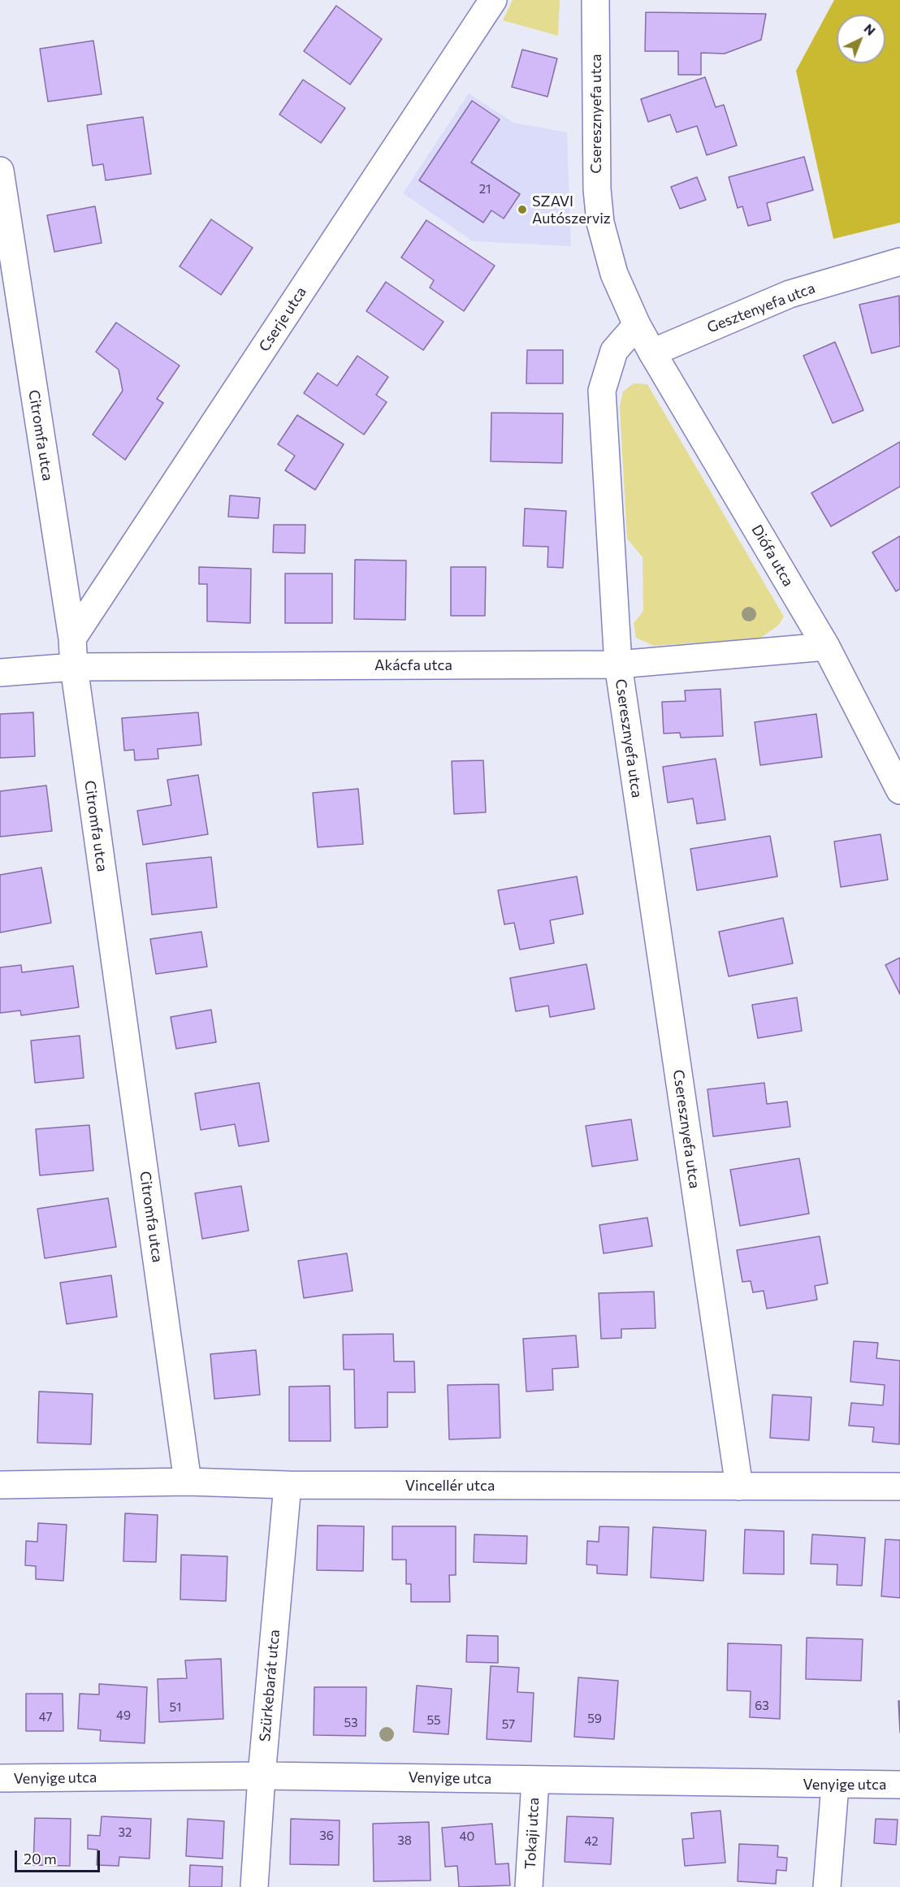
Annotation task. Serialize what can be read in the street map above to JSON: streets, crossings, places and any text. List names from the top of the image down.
{
  "streets": {
    "street": [
      "Cseresznyefa utca",
      "Gesztenyefa utca",
      "Cserje utca",
      "Citromfa utca",
      "Diófa utca",
      "Akácfa utca",
      "Vincellér utca",
      "Szürkebarát utca",
      "Venyige utca",
      "Tokaji utca"
    ]
  },
  "crossings": [
    ["Cseresznyefa utca", "Diófa utca"],
    ["Cseresznyefa utca", "Akácfa utca"],
    ["Cseresznyefa utca", "Vincellér utca"],
    ["Gesztenyefa utca", "Diófa utca"],
    ["Cserje utca", "Citromfa utca"],
    ["Citromfa utca", "Akácfa utca"],
    ["Citromfa utca", "Vincellér utca"],
    ["Diófa utca", "Akácfa utca"],
    ["Vincellér utca", "Szürkebarát utca"],
    ["Szürkebarát utca", "Venyige utca"],
    ["Venyige utca", "Tokaji utca"]
  ],
  "places": ["SZAVI Autószerviz"],
  "house_numbers": [
    "21",
    "63",
    "51",
    "49",
    "47",
    "59",
    "55",
    "53",
    "57",
    "32",
    "36",
    "40",
    "38",
    "42"
  ],
  "scale_bar": "20 m",
  "north": "top right"
}
